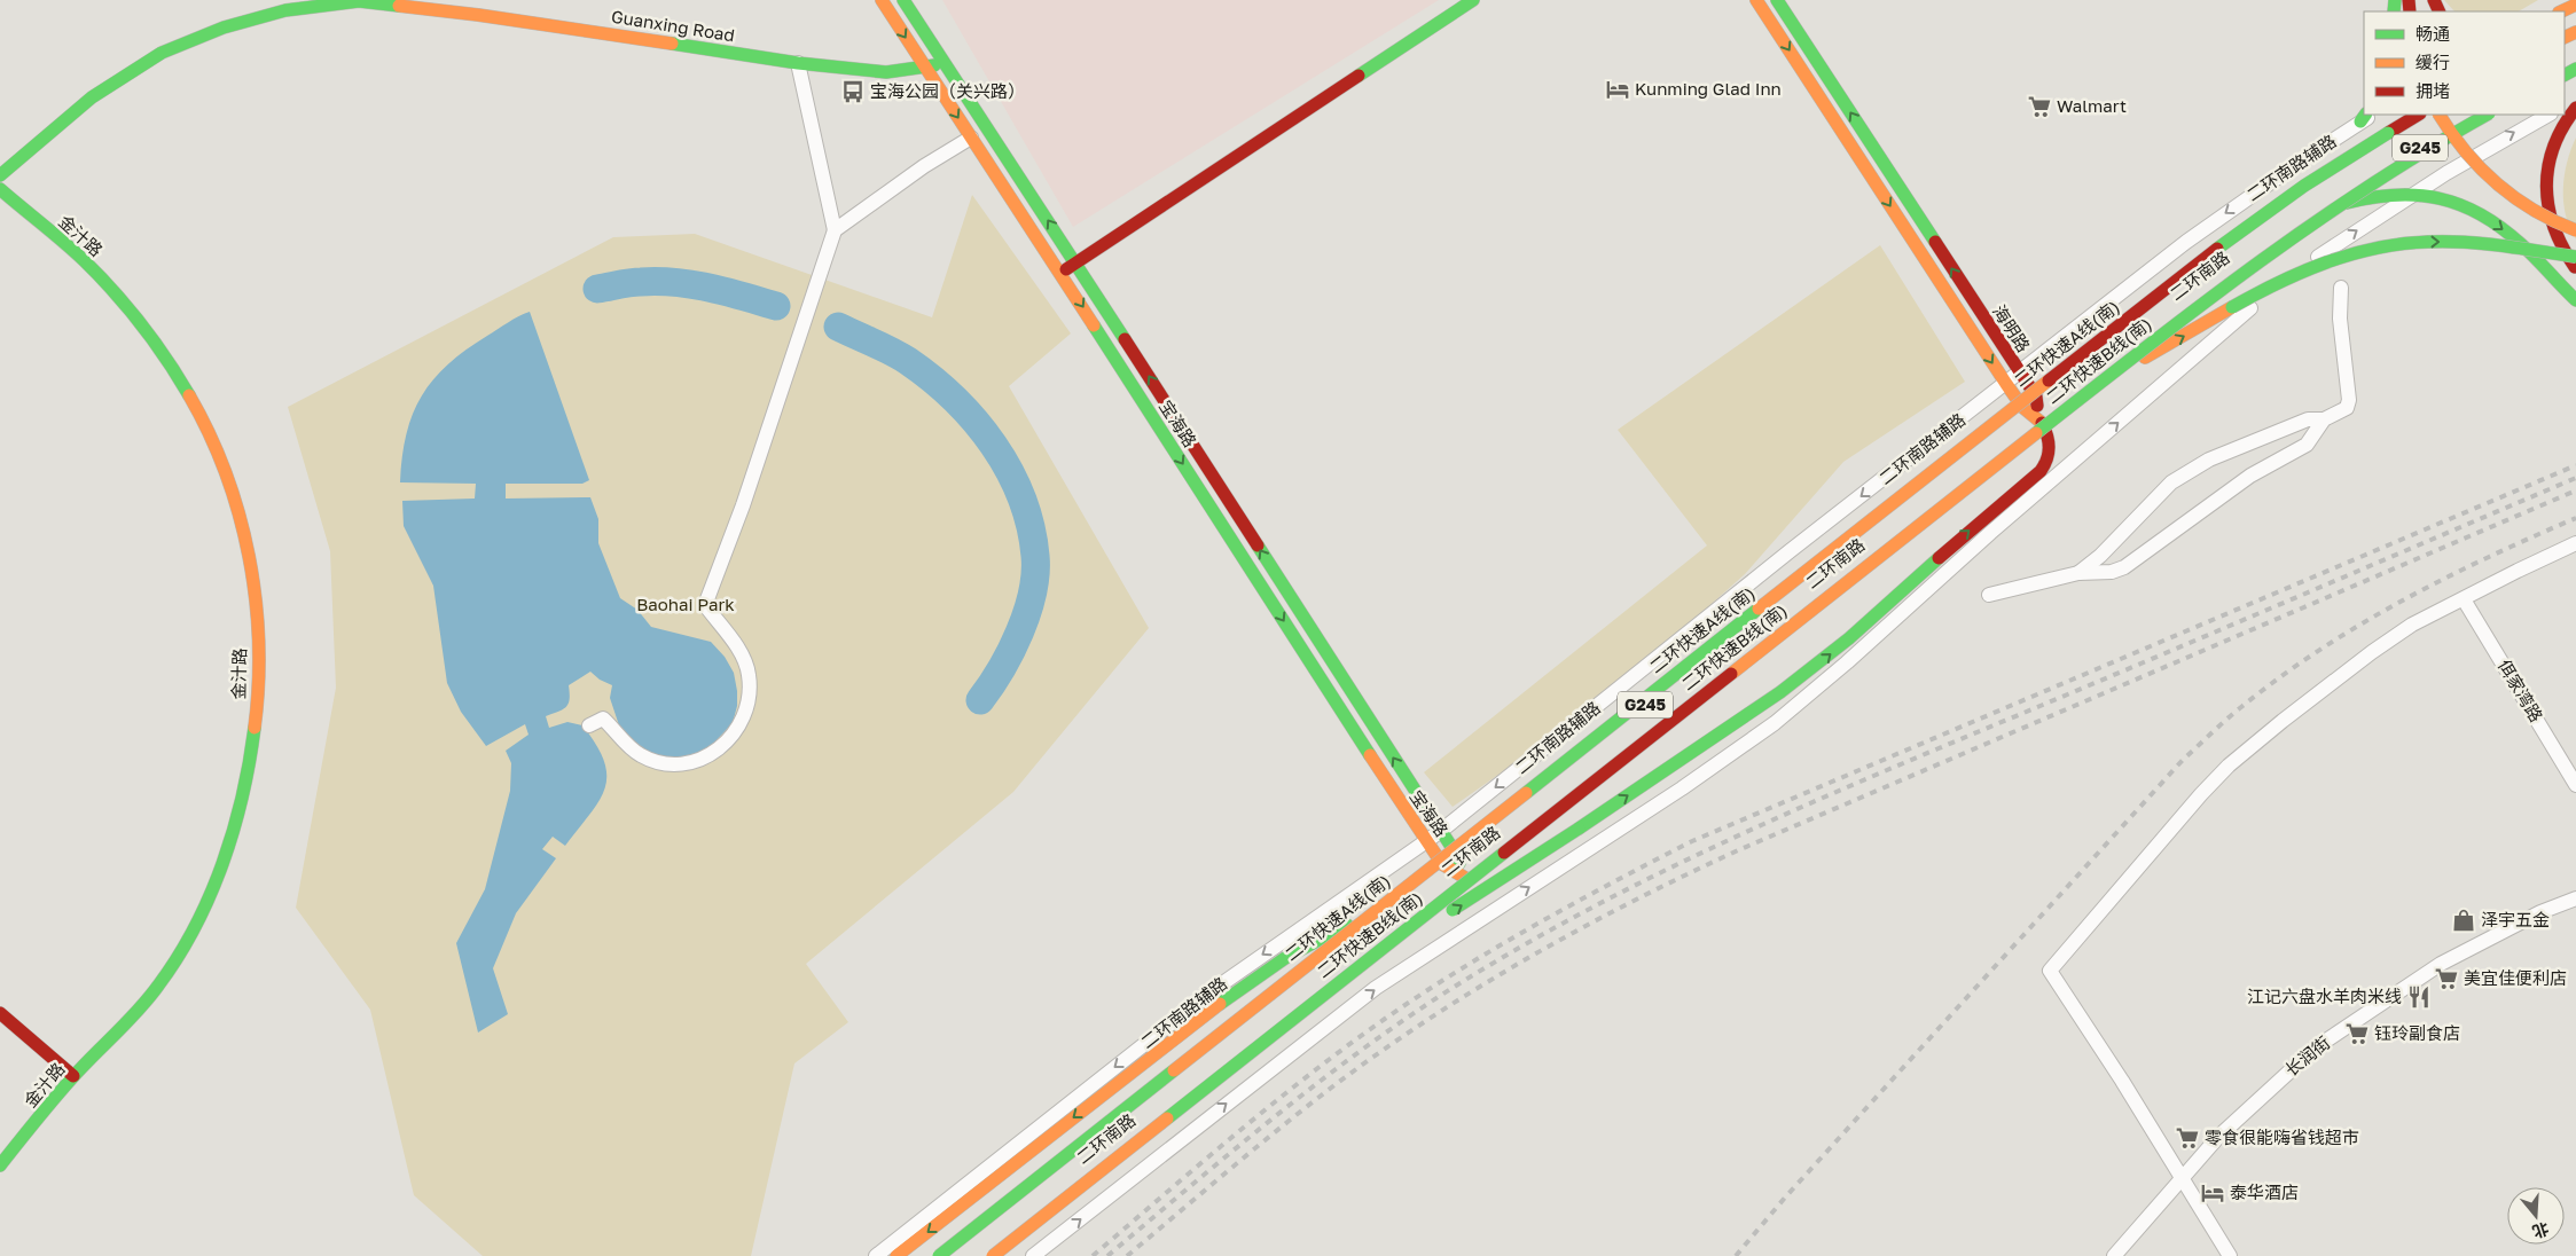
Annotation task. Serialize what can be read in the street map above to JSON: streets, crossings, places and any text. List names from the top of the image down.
{
  "streets": {
    "main road": [
      "Guanxing Road",
      "G245",
      "金汁路",
      "二环南路",
      "海明路",
      "二环快速A线(南)",
      "二环快速B线(南)",
      "宝海路"
    ],
    "street": ["二环南路辅路", "佴家湾路", "长润街"]
  },
  "crossings": [
    ["Guanxing Road", "宝海路"],
    ["二环南路辅路", "海明路"],
    ["二环南路辅路", "宝海路"],
    ["二环南路", "海明路"],
    ["二环南路", "宝海路"]
  ],
  "parks": ["Baohai Park"],
  "places": {
    "hotel": ["Kunming Glad Inn", "泰华酒店"],
    "bus stop": ["宝海公园（关兴路）"],
    "supermarket": [
      "Walmart",
      "美宜佳便利店",
      "钰玲副食店",
      "零食很能嗨省钱超市"
    ],
    "shop": ["泽宇五金"],
    "restaurant": ["江记六盘水羊肉米线"]
  },
  "legend": ["畅通", "缓行", "拥堵"],
  "north": "bottom"
}
